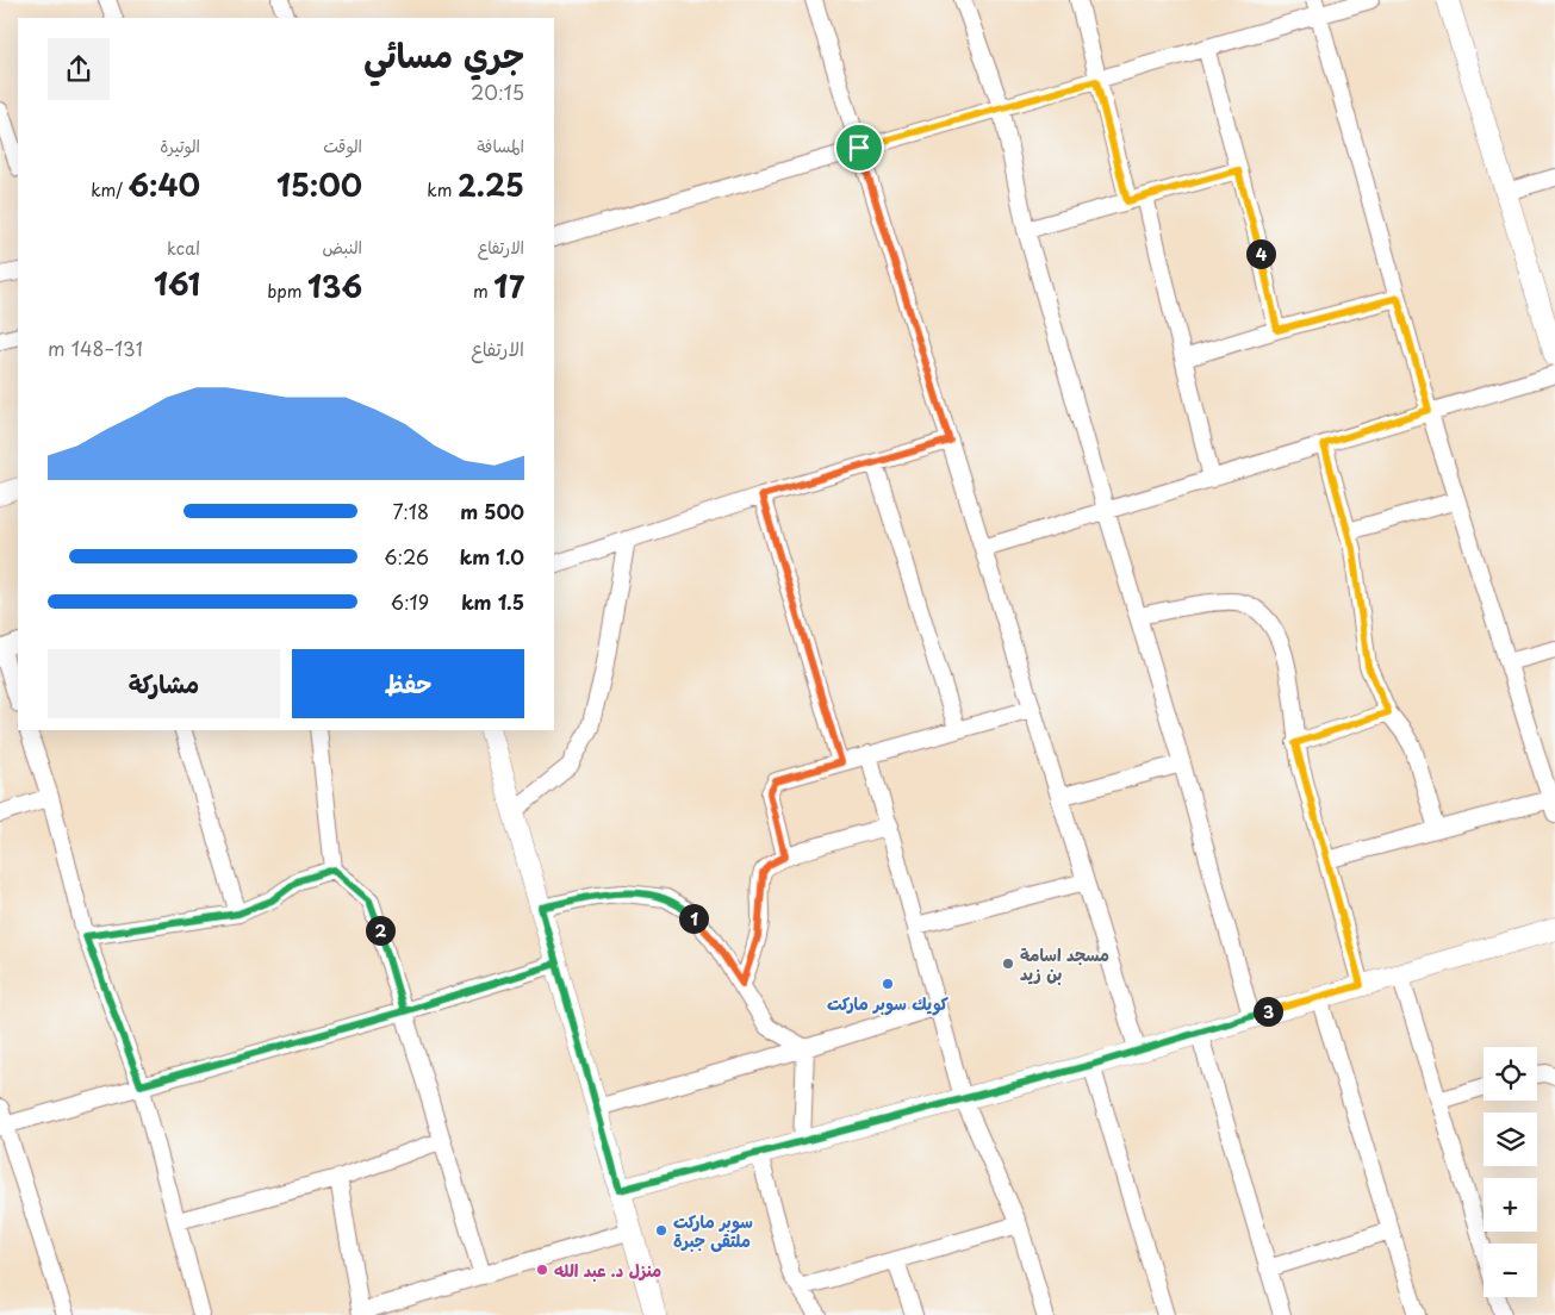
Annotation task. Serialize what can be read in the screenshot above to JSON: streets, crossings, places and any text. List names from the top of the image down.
{
  "places": [
    "مسجد اسامة بن زيد",
    "كويك سوبر ماركت",
    "سوبر ماركت ملتقى جبرة",
    "منزل د. عبد الله"
  ],
  "page": {
    "heading": ["جري مسائي", "20:15"],
    "stats": [
      ["المسافة", "2.25 km"],
      ["الوقت", "15:00"],
      ["الوتيرة", "6:40 /km"],
      ["الارتفاع", "17 m"],
      ["النبض", "136 bpm"],
      ["kcal", "161"]
    ],
    "pins": [
      "4",
      "1",
      "2",
      "3"
    ],
    "chart": ["الارتفاع", "131–148 m"],
    "list": [
      {
        "name": "500 m",
        "note": "7:18"
      },
      {
        "name": "1.0 km",
        "note": "6:26"
      },
      {
        "name": "1.5 km",
        "note": "6:19"
      }
    ],
    "buttons": ["حفظ", "مشاركة"],
    "map_buttons": ["+", "−"]
  }
}
